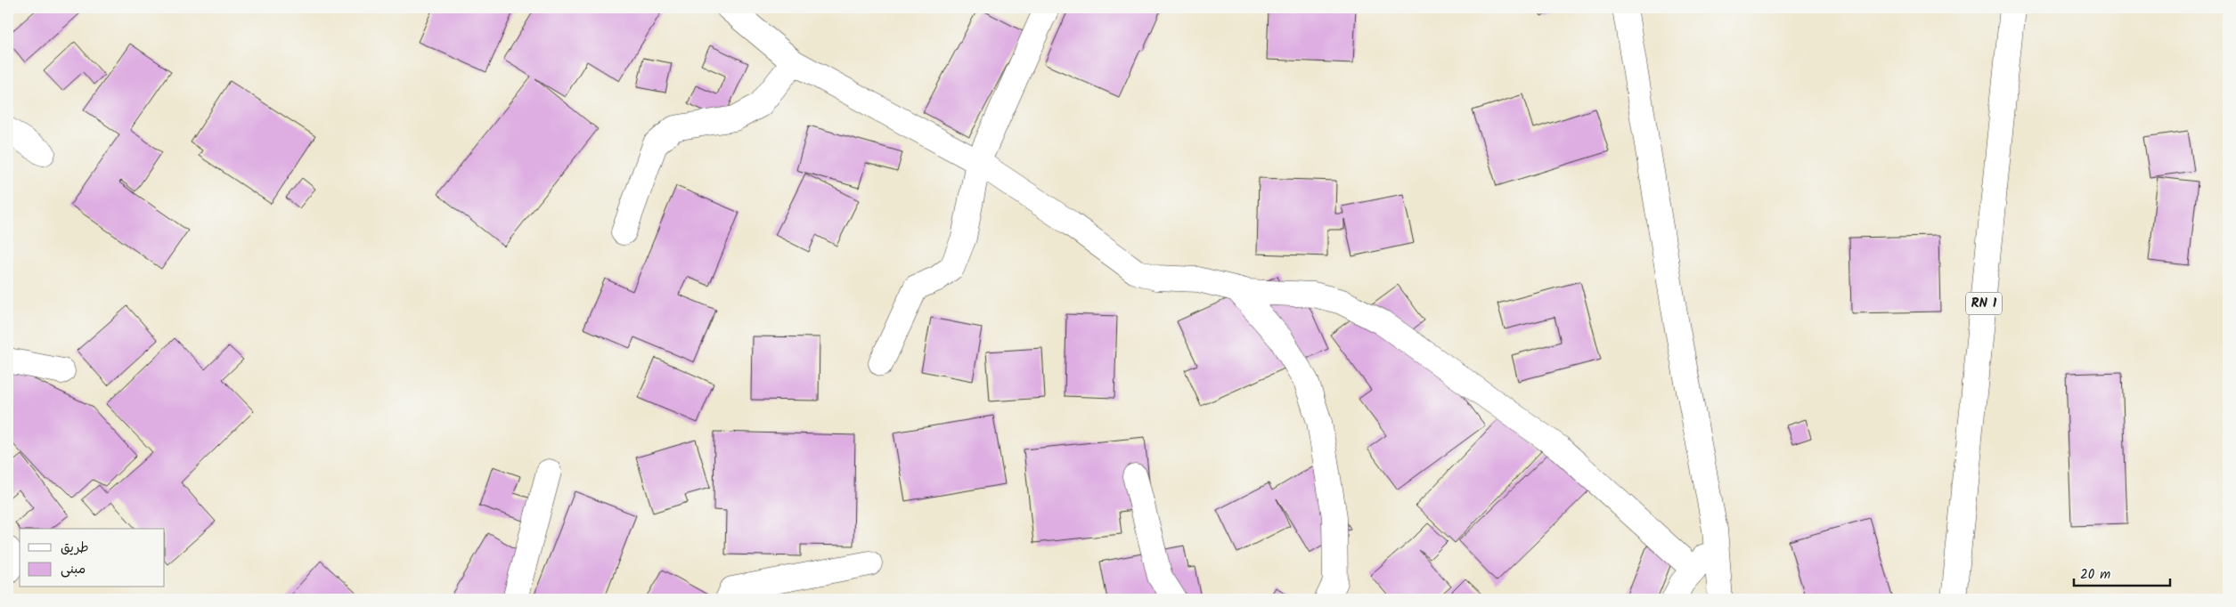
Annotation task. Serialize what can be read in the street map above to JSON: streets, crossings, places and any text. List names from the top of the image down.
{
  "streets": {
    "street": ["RN 1"]
  },
  "legend": ["طريق", "مبنى"],
  "scale_bar": "20 m"
}
